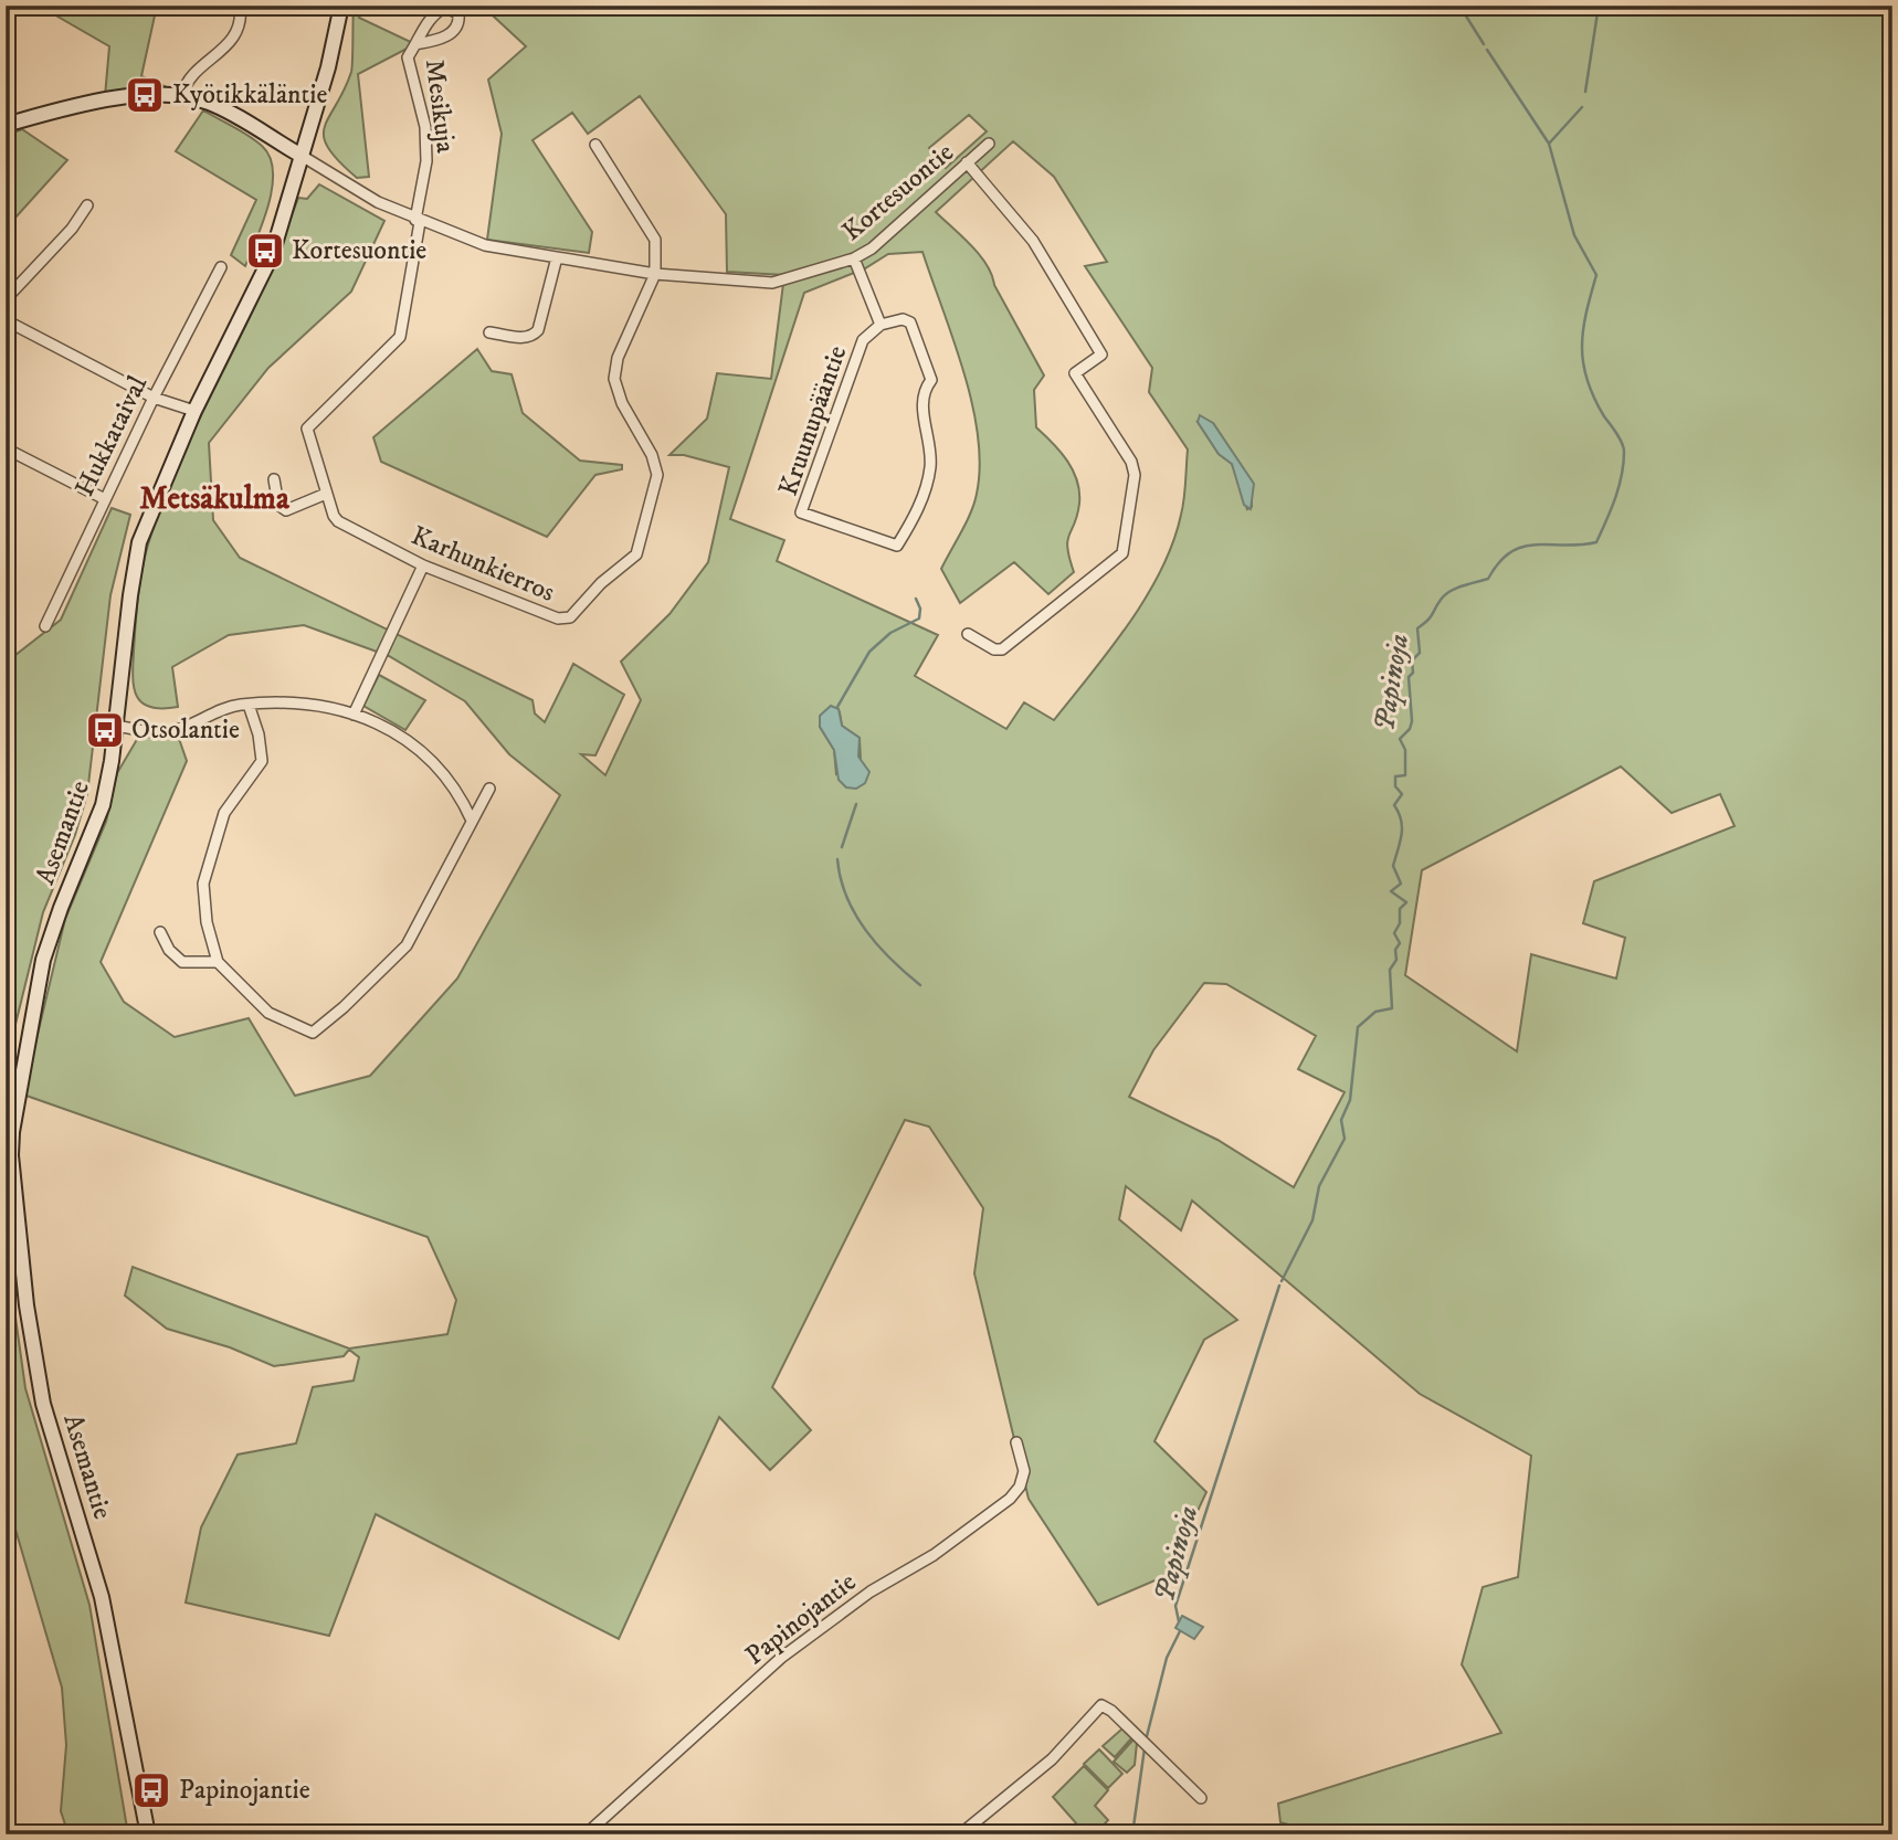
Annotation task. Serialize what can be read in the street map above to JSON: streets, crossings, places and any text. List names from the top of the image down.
{
  "streets": {
    "main road": ["Asemantie"],
    "street": [
      "Mesikuja",
      "Kortesuontie",
      "Kruunupääntie",
      "Hukkataival",
      "Karhunkierros",
      "Papinojantie"
    ]
  },
  "crossings": [
    ["Mesikuja", "Kortesuontie"],
    ["Mesikuja", "Karhunkierros"],
    ["Kortesuontie", "Kruunupääntie"],
    ["Kortesuontie", "Karhunkierros"],
    ["Kortesuontie", "Asemantie"]
  ],
  "districts": ["Metsäkulma"],
  "water": ["Papinoja"],
  "places": {
    "bus stop": [
      "Kyötikkäläntie",
      "Kortesuontie",
      "Otsolantie",
      "Papinojantie"
    ]
  }
}
